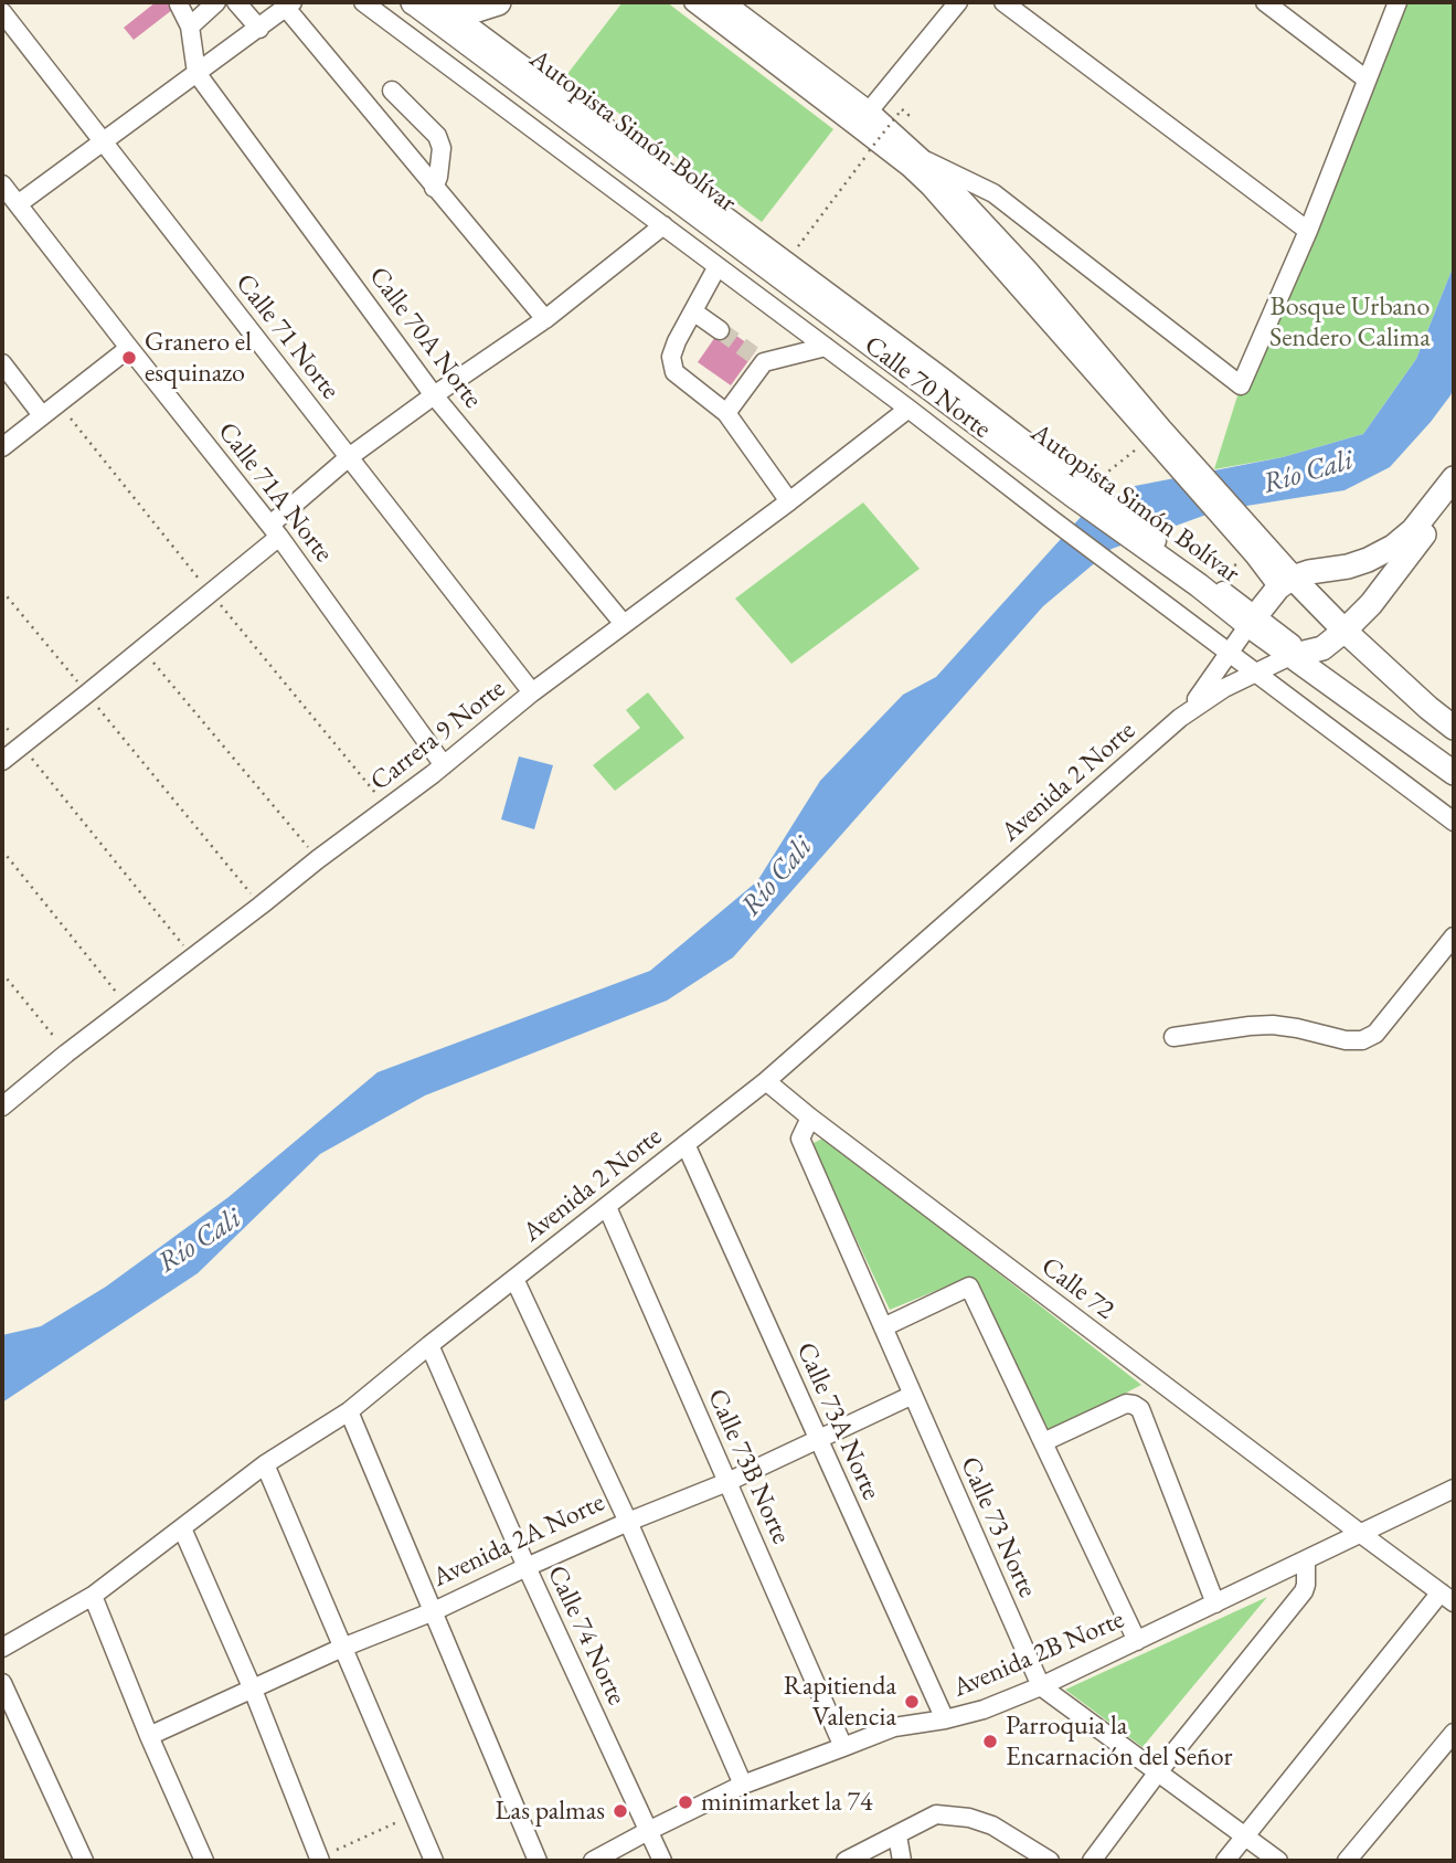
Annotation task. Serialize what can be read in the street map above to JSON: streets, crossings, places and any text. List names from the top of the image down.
{
  "streets": {
    "main road": ["Autopista Simón Bolívar"],
    "street": [
      "Calle 71 Norte",
      "Calle 70A Norte",
      "Calle 70 Norte",
      "Calle 71A Norte",
      "Carrera 9 Norte",
      "Avenida 2 Norte",
      "Calle 72",
      "Calle 73A Norte",
      "Calle 73B Norte",
      "Calle 73 Norte",
      "Avenida 2A Norte",
      "Calle 74 Norte",
      "Avenida 2B Norte"
    ]
  },
  "crossings": [
    ["Calle 71 Norte", "Carrera 9 Norte"],
    ["Calle 70A Norte", "Carrera 9 Norte"],
    ["Calle 70 Norte", "Carrera 9 Norte"],
    ["Calle 70 Norte", "Avenida 2 Norte"],
    ["Calle 71A Norte", "Carrera 9 Norte"],
    ["Avenida 2 Norte", "Calle 72"],
    ["Avenida 2 Norte", "Calle 73A Norte"],
    ["Avenida 2 Norte", "Calle 73B Norte"],
    ["Avenida 2 Norte", "Calle 74 Norte"],
    ["Calle 72", "Calle 73 Norte"],
    ["Calle 72", "Avenida 2B Norte"],
    ["Calle 73A Norte", "Avenida 2A Norte"],
    ["Calle 73A Norte", "Avenida 2B Norte"],
    ["Calle 73B Norte", "Avenida 2A Norte"],
    ["Calle 73B Norte", "Avenida 2B Norte"],
    ["Calle 73 Norte", "Avenida 2A Norte"],
    ["Calle 73 Norte", "Avenida 2B Norte"],
    ["Avenida 2A Norte", "Calle 74 Norte"],
    ["Calle 74 Norte", "Avenida 2B Norte"]
  ],
  "water": ["Río Cali"],
  "parks": ["Bosque Urbano Sendero Calima"],
  "places": [
    "Granero el esquinazo",
    "Rapitienda Valencia",
    "Parroquia la Encarnación del Señor",
    "minimarket la 74",
    "Las palmas"
  ]
}
